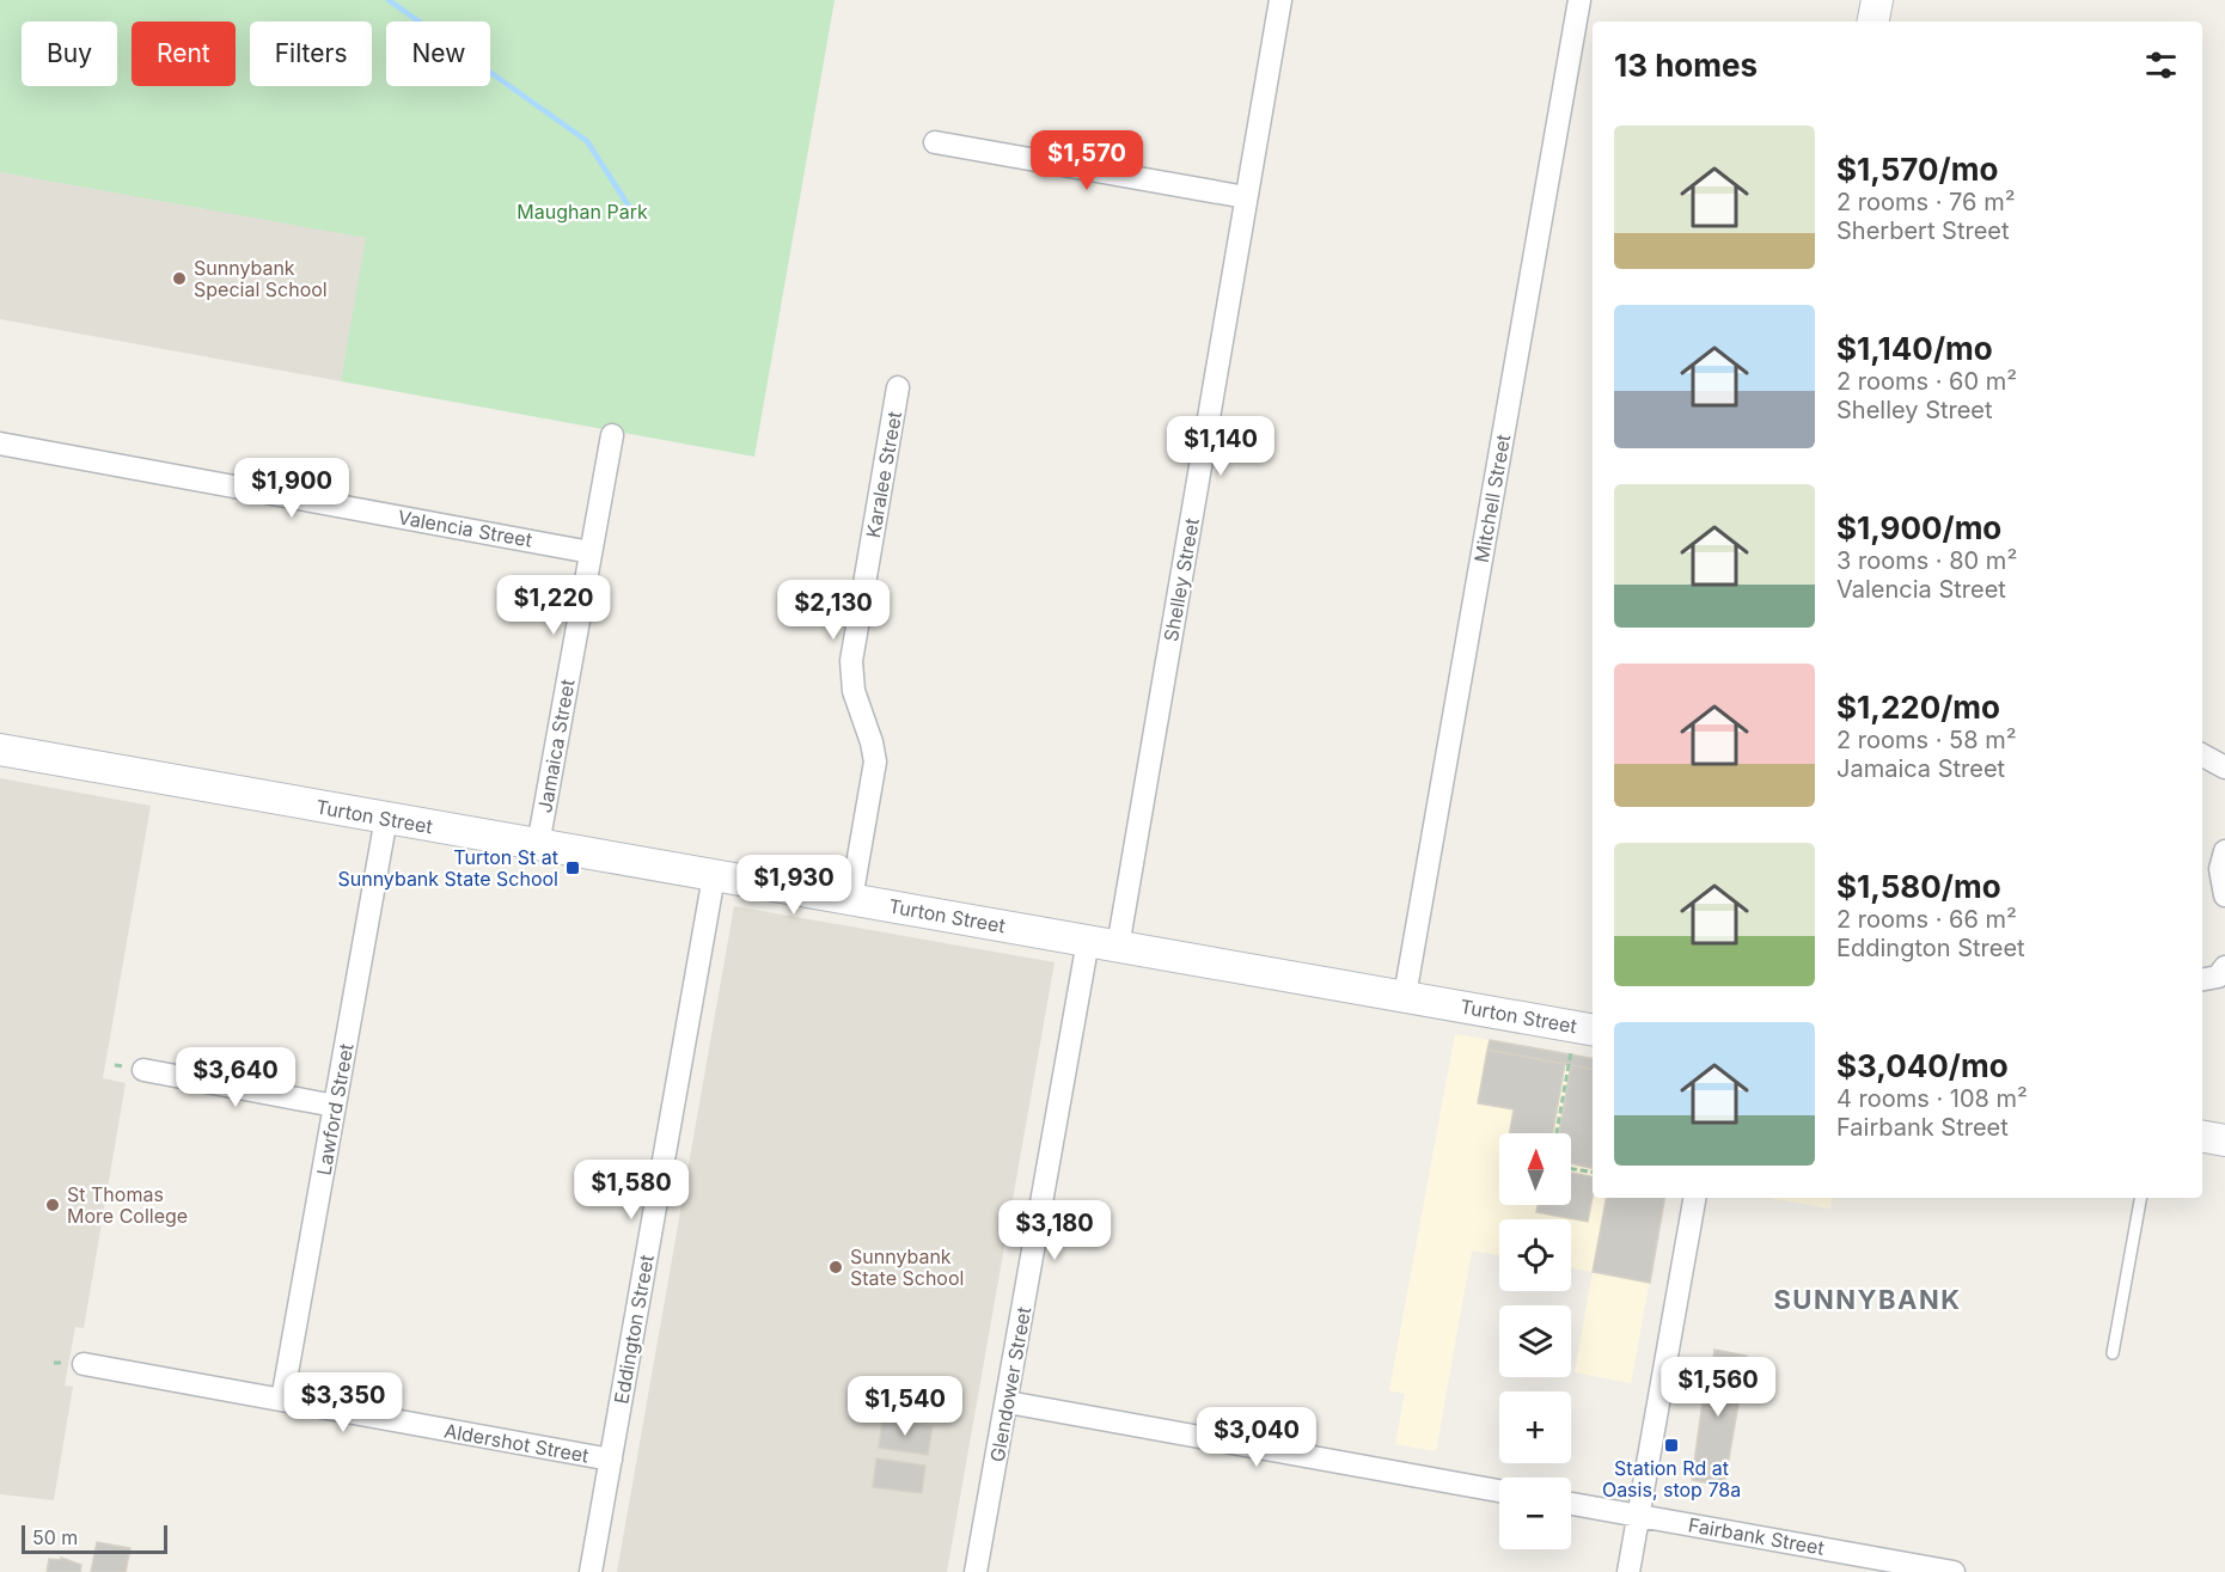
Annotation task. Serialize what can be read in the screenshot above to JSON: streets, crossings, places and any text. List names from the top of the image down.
{
  "streets": {
    "street": [
      "Karalee Street",
      "Mitchell Street",
      "Valencia Street",
      "Shelley Street",
      "Jamaica Street",
      "Turton Street",
      "Lawford Street",
      "Eddington Street",
      "Glendower Street",
      "Aldershot Street",
      "Fairbank Street"
    ]
  },
  "crossings": [
    ["Karalee Street", "Turton Street"],
    ["Mitchell Street", "Turton Street"],
    ["Valencia Street", "Jamaica Street"],
    ["Shelley Street", "Turton Street"],
    ["Jamaica Street", "Turton Street"],
    ["Turton Street", "Lawford Street"],
    ["Turton Street", "Eddington Street"],
    ["Turton Street", "Glendower Street"],
    ["Lawford Street", "Aldershot Street"],
    ["Eddington Street", "Aldershot Street"]
  ],
  "districts": ["SUNNYBANK"],
  "parks": ["Maughan Park"],
  "places": {
    "other": ["Sunnybank Special School", "St Thomas More College", "Sunnybank State School"],
    "transit": ["Turton St at Sunnybank State School", "Station Rd at Oasis, stop 78a"]
  },
  "scale_bar": "50 m",
  "north": "top",
  "page": {
    "chip": [
      "Buy",
      "Rent",
      "Filters",
      "New"
    ],
    "heading": "13 homes",
    "list": [
      {
        "name": "$1,570/mo",
        "note": "2 rooms · 76 m² · Sherbert Street"
      },
      {
        "name": "$1,140/mo",
        "note": "2 rooms · 60 m² · Shelley Street"
      },
      {
        "name": "$1,900/mo",
        "note": "3 rooms · 80 m² · Valencia Street"
      },
      {
        "name": "$1,220/mo",
        "note": "2 rooms · 58 m² · Jamaica Street"
      },
      {
        "name": "$1,580/mo",
        "note": "2 rooms · 66 m² · Eddington Street"
      },
      {
        "name": "$3,040/mo",
        "note": "4 rooms · 108 m² · Fairbank Street"
      }
    ],
    "price": [
      "$1,570",
      "$1,140",
      "$1,900",
      "$1,220",
      "$2,130",
      "$1,930",
      "$3,640",
      "$1,580",
      "$3,180",
      "$1,560",
      "$3,350",
      "$1,540",
      "$3,040"
    ],
    "map_buttons": ["+", "−"],
    "scale": "50 m"
  }
}
